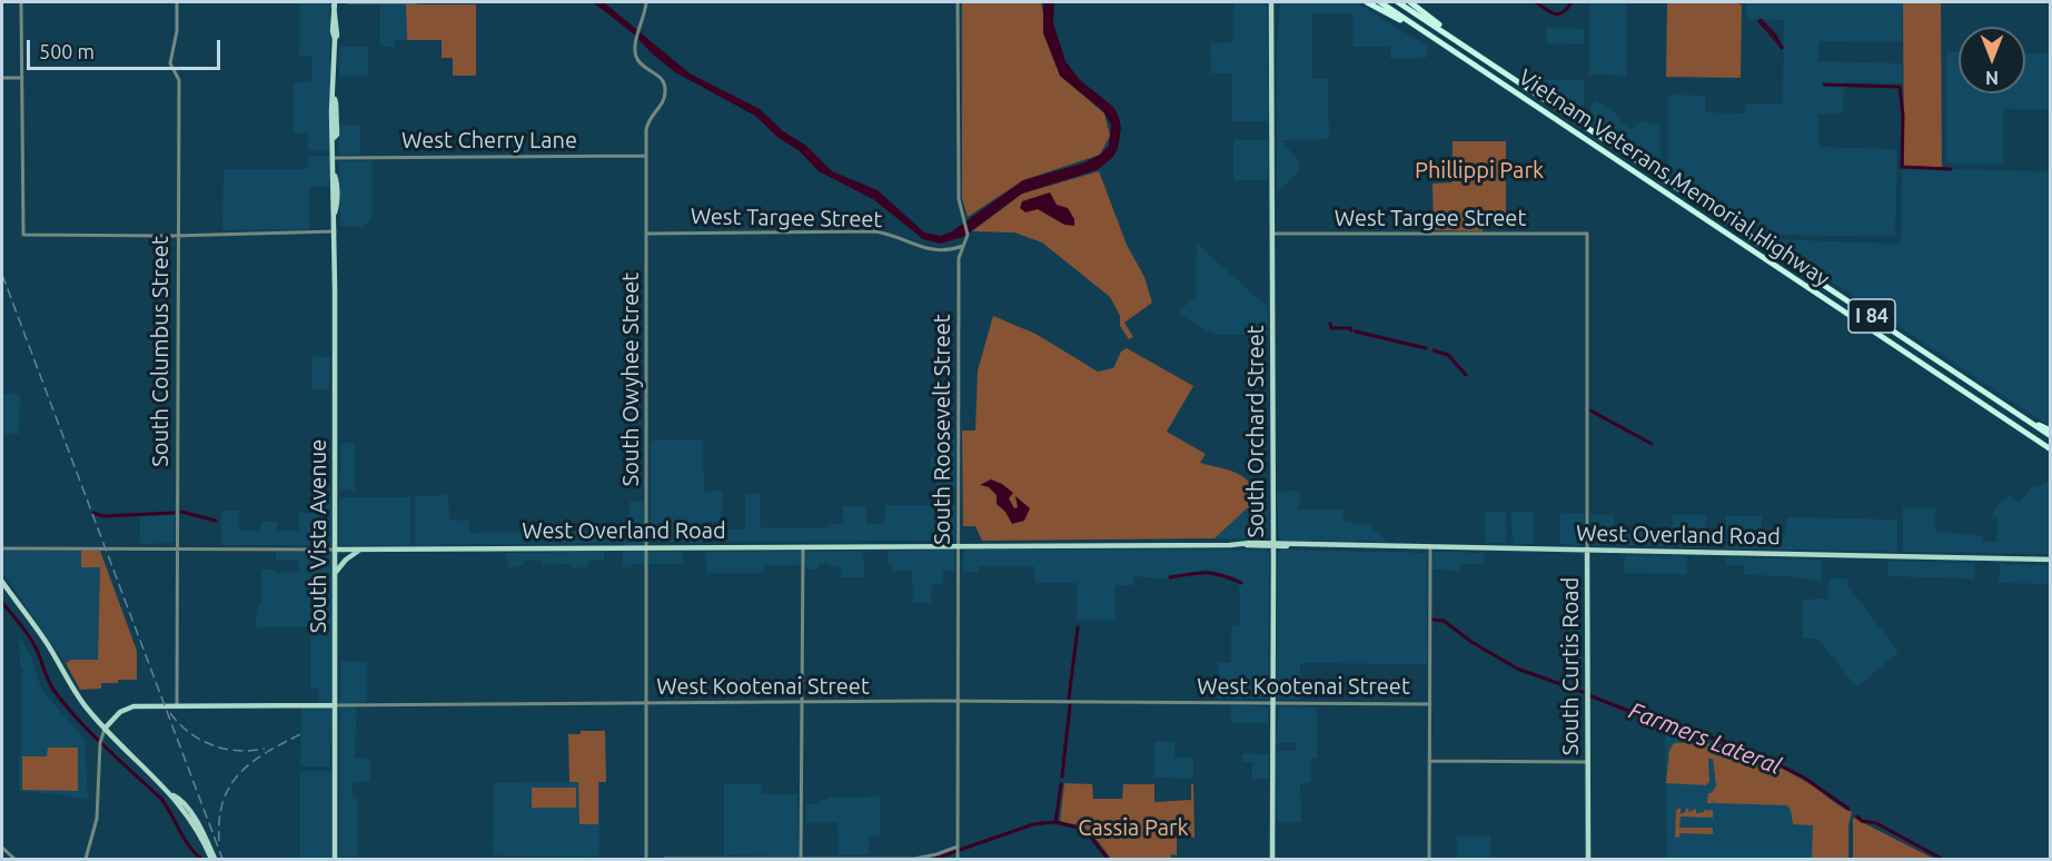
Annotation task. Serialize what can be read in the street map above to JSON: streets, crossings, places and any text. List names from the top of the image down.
{
  "streets": {
    "highway": ["Vietnam Veterans Memorial Highway", "I 84"],
    "main road": [
      "South Orchard Street",
      "West Overland Road",
      "South Vista Avenue",
      "South Curtis Road",
      "West Kootenai Street"
    ],
    "street": [
      "West Cherry Lane",
      "West Targee Street",
      "South Columbus Street",
      "South Owyhee Street",
      "South Roosevelt Street"
    ]
  },
  "crossings": [
    ["West Cherry Lane", "South Owyhee Street"],
    ["West Cherry Lane", "South Vista Avenue"],
    ["West Targee Street", "South Owyhee Street"],
    ["West Targee Street", "South Roosevelt Street"],
    ["West Targee Street", "South Orchard Street"],
    ["West Targee Street", "South Curtis Road"],
    ["South Columbus Street", "West Overland Road"],
    ["South Columbus Street", "West Kootenai Street"],
    ["South Owyhee Street", "West Overland Road"],
    ["South Owyhee Street", "West Kootenai Street"],
    ["South Roosevelt Street", "West Overland Road"],
    ["South Roosevelt Street", "West Kootenai Street"],
    ["South Orchard Street", "West Overland Road"],
    ["South Orchard Street", "West Kootenai Street"],
    ["West Overland Road", "South Vista Avenue"],
    ["West Overland Road", "South Curtis Road"],
    ["South Vista Avenue", "West Kootenai Street"]
  ],
  "water": ["Farmers Lateral"],
  "parks": ["Phillippi Park", "Cassia Park"],
  "scale_bar": "500 m",
  "north": "bottom"
}
